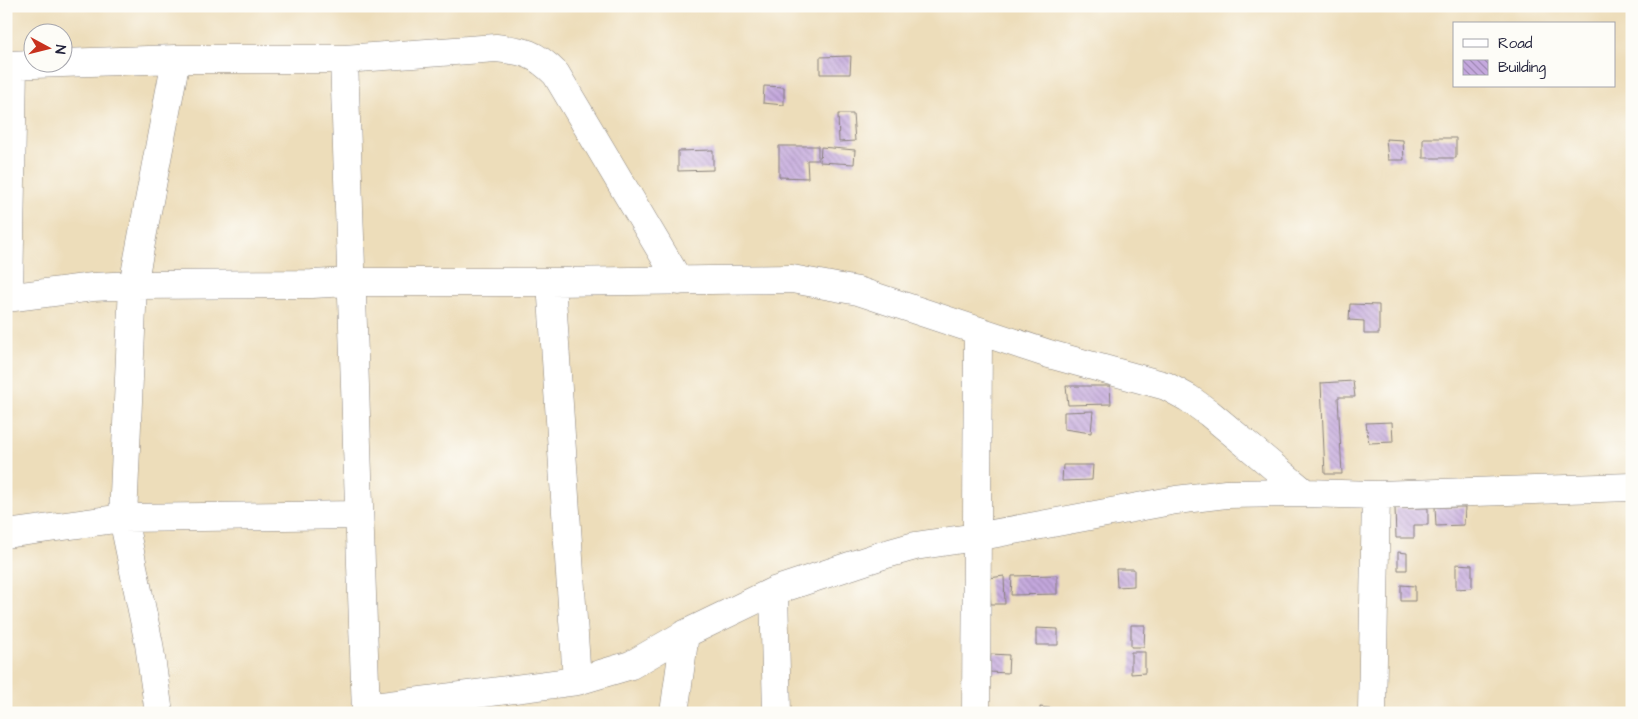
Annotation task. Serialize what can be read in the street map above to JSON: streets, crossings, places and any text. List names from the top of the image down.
{
  "legend": ["Road", "Building"],
  "north": "right"
}
